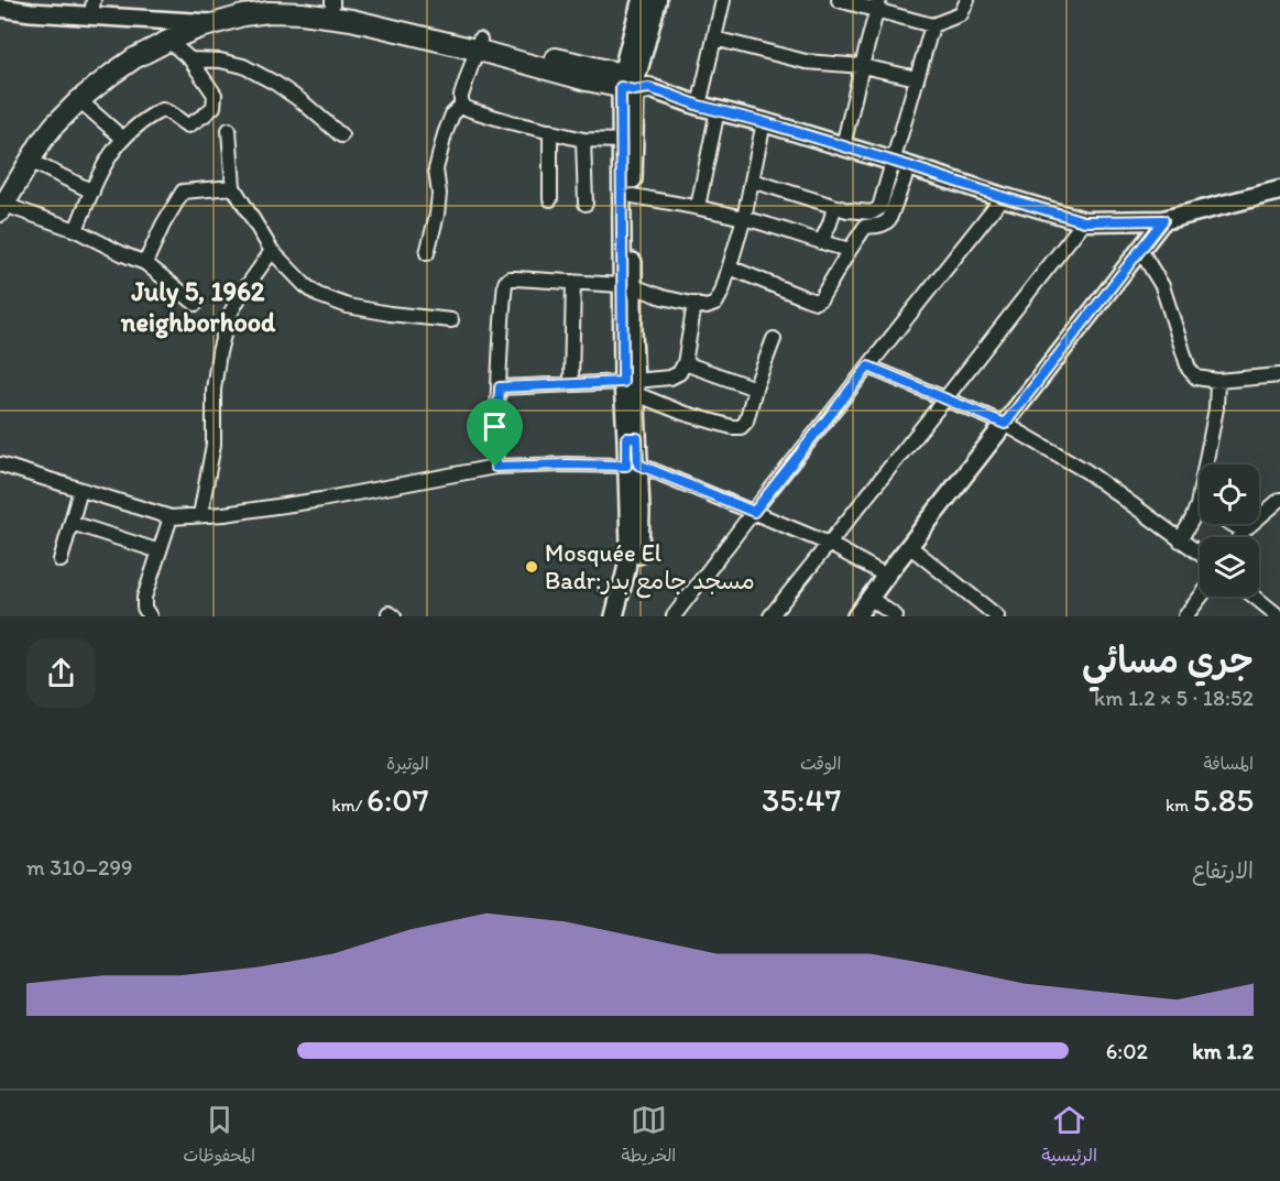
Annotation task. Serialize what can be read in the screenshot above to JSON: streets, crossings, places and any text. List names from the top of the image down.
{
  "districts": ["July 5, 1962 neighborhood"],
  "places": ["Mosquée El Badr;مسجد جامع بدر"],
  "page": {
    "heading": ["جري مسائي", "18:52 · 5 × 1.2 km"],
    "stats": [
      ["المسافة", "5.85 km"],
      ["الوقت", "35:47"],
      ["الوتيرة", "6:07 /km"]
    ],
    "chart": ["الارتفاع", "299–310 m"],
    "list": [
      {
        "name": "1.2 km",
        "note": "6:02"
      }
    ],
    "tabs": ["الرئيسية", "الخريطة", "المحفوظات"]
  }
}
